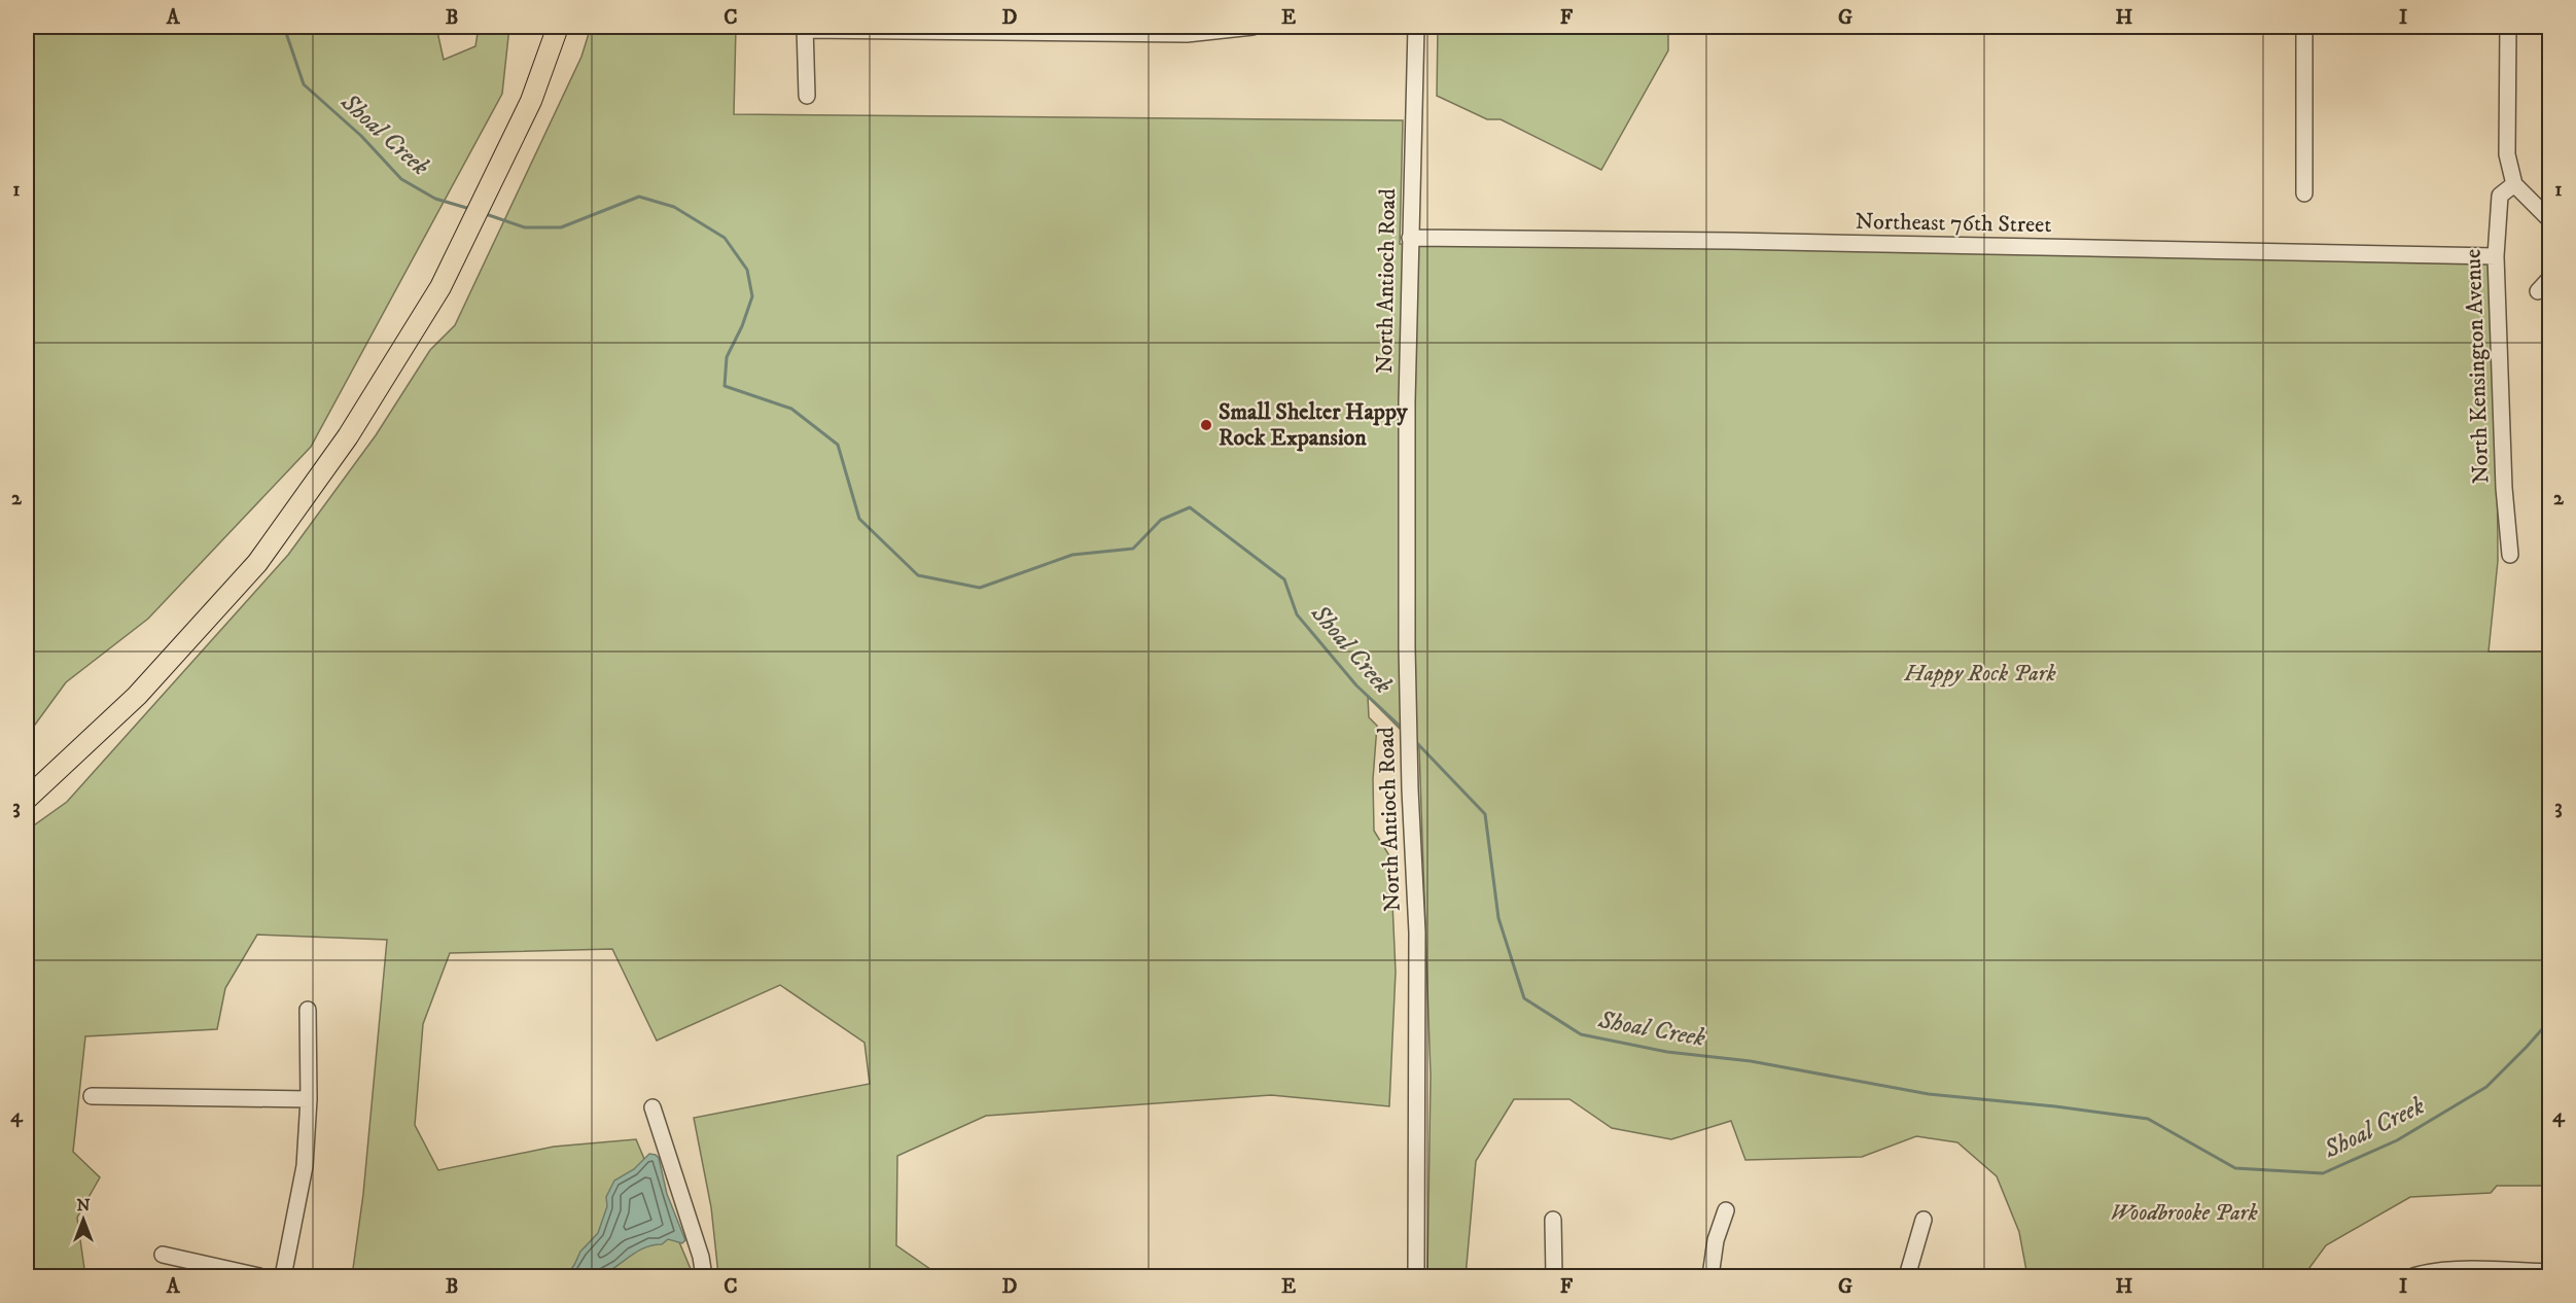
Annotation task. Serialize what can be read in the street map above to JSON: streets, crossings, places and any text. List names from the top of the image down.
{
  "streets": {
    "street": ["Northeast 76th Street", "North Antioch Road", "North Kensington Avenue"]
  },
  "crossings": [
    ["Northeast 76th Street", "North Antioch Road"],
    ["Northeast 76th Street", "North Kensington Avenue"]
  ],
  "water": ["Shoal Creek"],
  "parks": ["Happy Rock Park", "Woodbrooke Park"],
  "places": ["Small Shelter Happy Rock Expansion"],
  "north": "top",
  "grid": {
    "columns": [
      "A",
      "B",
      "C",
      "D",
      "E",
      "F",
      "G",
      "H",
      "I"
    ],
    "rows": [
      "1",
      "2",
      "3",
      "4"
    ]
  }
}
